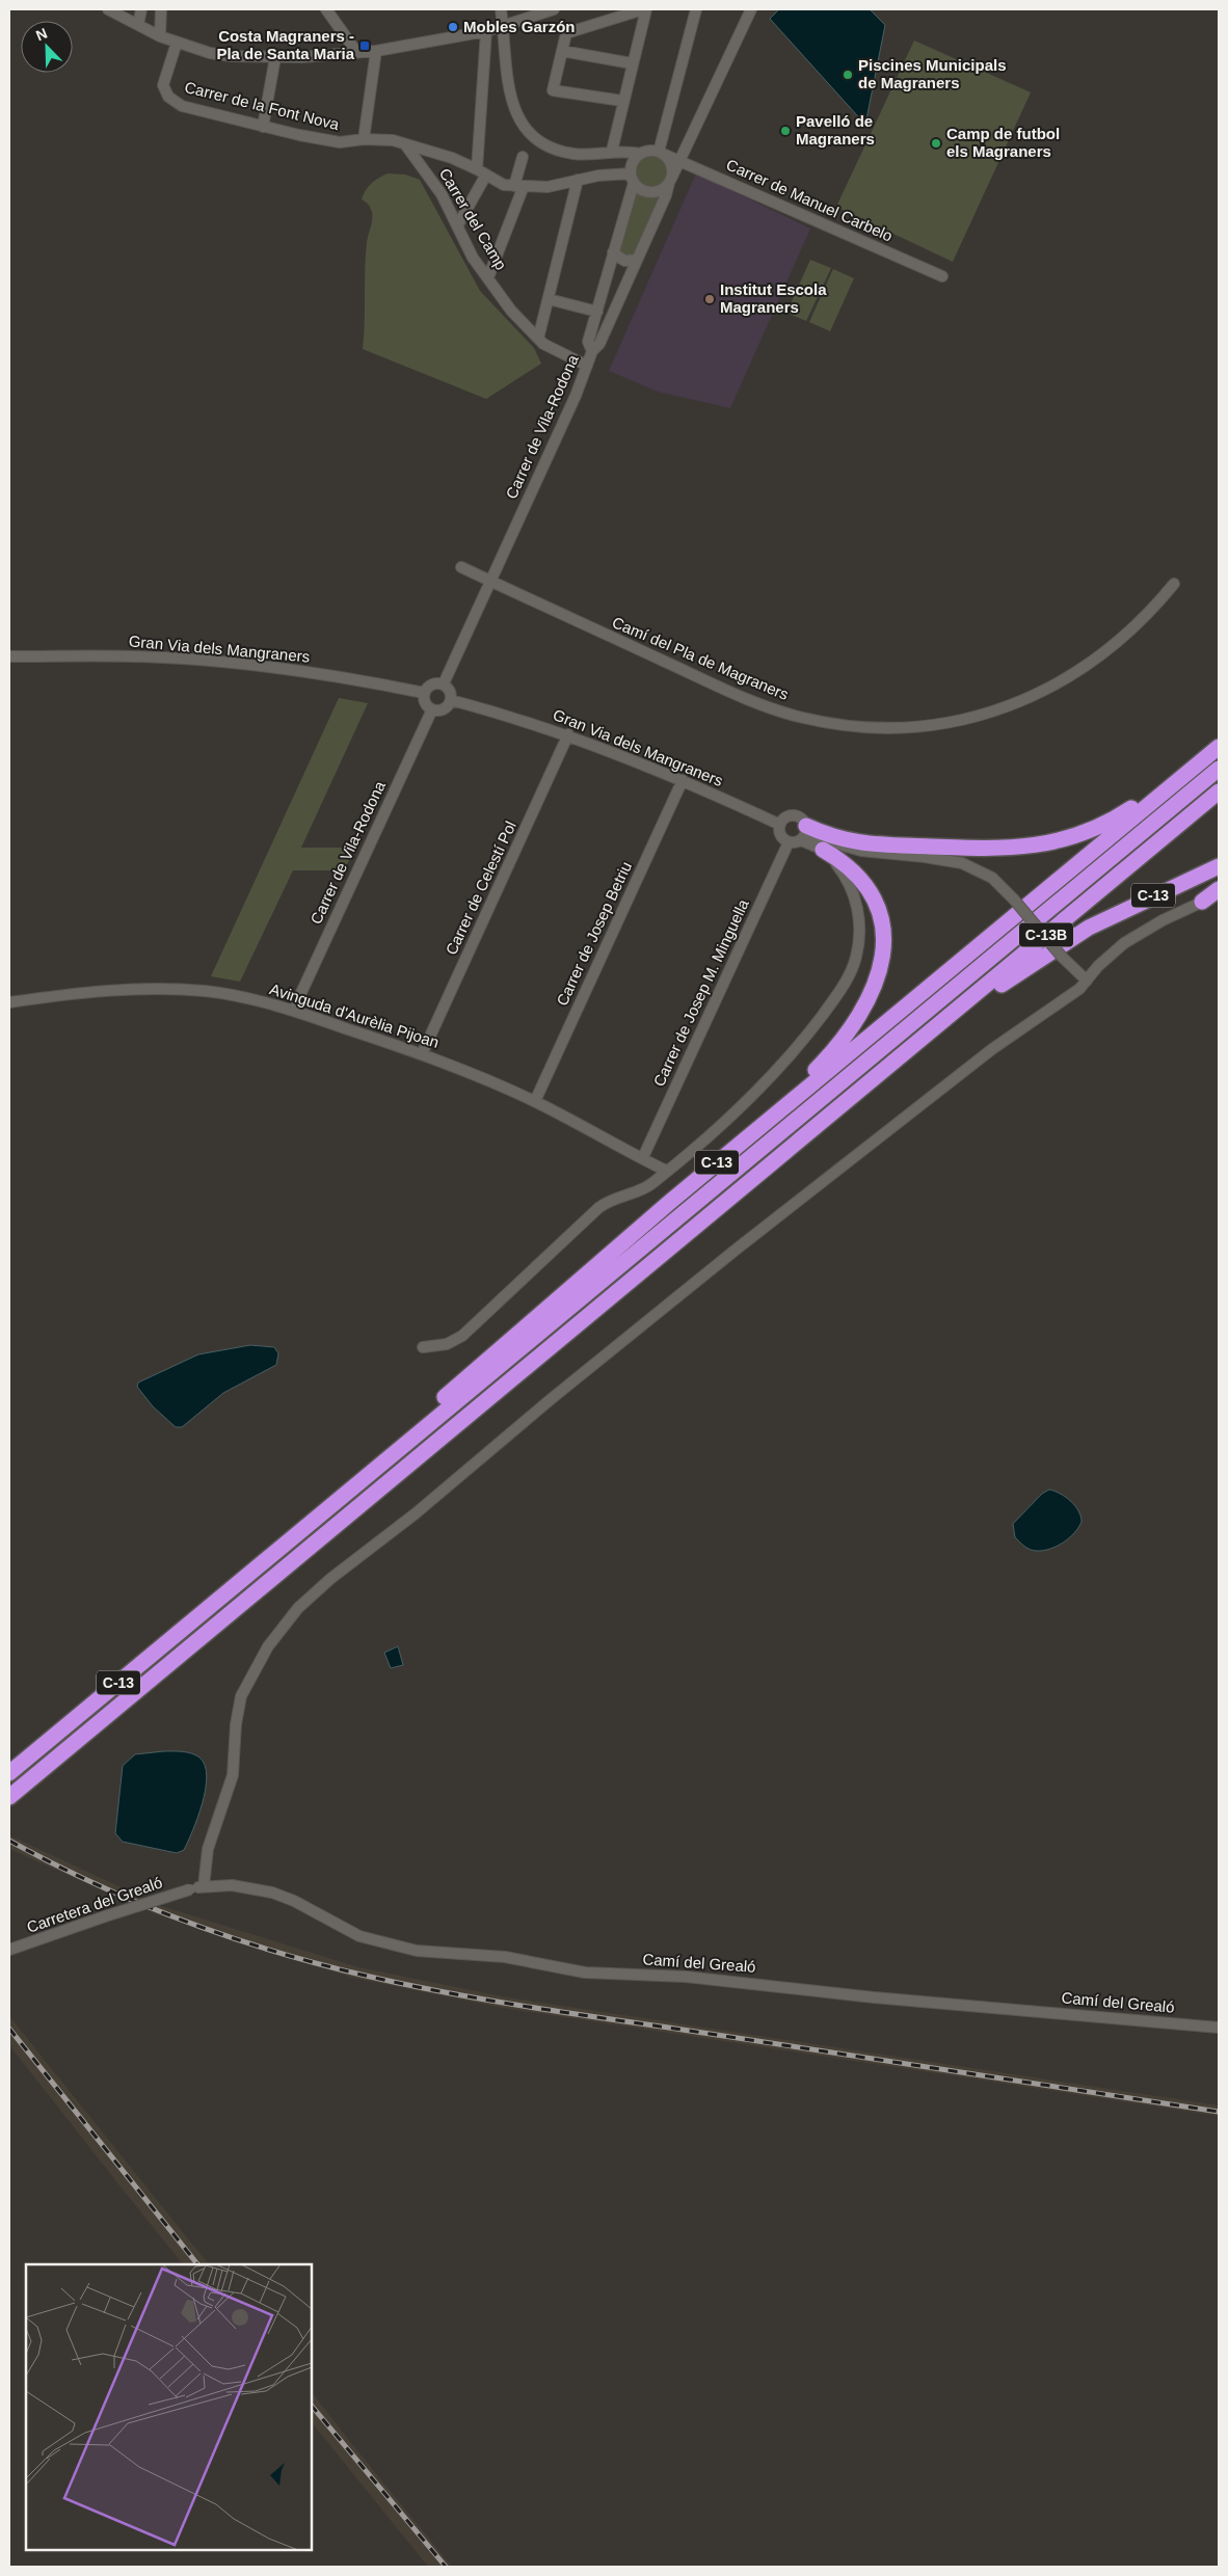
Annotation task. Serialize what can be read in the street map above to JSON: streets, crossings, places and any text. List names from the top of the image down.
{
  "streets": {
    "highway": ["C-13", "C-13B"],
    "street": [
      "Carrer de la Font Nova",
      "Carrer de Manuel Carbelo",
      "Carrer del Camp",
      "Carrer de Vila-Rodona",
      "Gran Via dels Mangraners",
      "Camí del Pla de Magraners",
      "Carrer de Celestí Pol",
      "Carrer de Josep Betriu",
      "Carrer de Josep M. Minguella",
      "Avinguda d'Aurèlia Pijoan",
      "Carretera del Grealó",
      "Camí del Grealó"
    ]
  },
  "crossings": [
    ["Carrer de la Font Nova", "Carrer de Manuel Carbelo"],
    ["Carrer de la Font Nova", "Carrer del Camp"],
    ["Carrer de la Font Nova", "Carrer de Vila-Rodona"],
    ["Carrer de Manuel Carbelo", "Carrer de Vila-Rodona"],
    ["Carrer del Camp", "Carrer de Vila-Rodona"],
    ["Carrer de Vila-Rodona", "Gran Via dels Mangraners"],
    ["Carrer de Vila-Rodona", "Camí del Pla de Magraners"],
    ["Carrer de Vila-Rodona", "Avinguda d'Aurèlia Pijoan"],
    ["Gran Via dels Mangraners", "Carrer de Celestí Pol"],
    ["Gran Via dels Mangraners", "Carrer de Josep Betriu"],
    ["Gran Via dels Mangraners", "Carrer de Josep M. Minguella"],
    ["Carrer de Celestí Pol", "Avinguda d'Aurèlia Pijoan"],
    ["C-13", "C-13B"],
    ["Carrer de Josep Betriu", "Avinguda d'Aurèlia Pijoan"],
    ["Carrer de Josep M. Minguella", "Avinguda d'Aurèlia Pijoan"],
    ["Carretera del Grealó", "Camí del Grealó"]
  ],
  "places": {
    "other": [
      "Mobles Garzón",
      "Piscines Municipals de Magraners",
      "Pavelló de Magraners",
      "Camp de futbol els Magraners",
      "Institut Escola Magraners"
    ],
    "transit": ["Costa Magraners - Pla de Santa Maria"]
  },
  "north": "top left"
}
